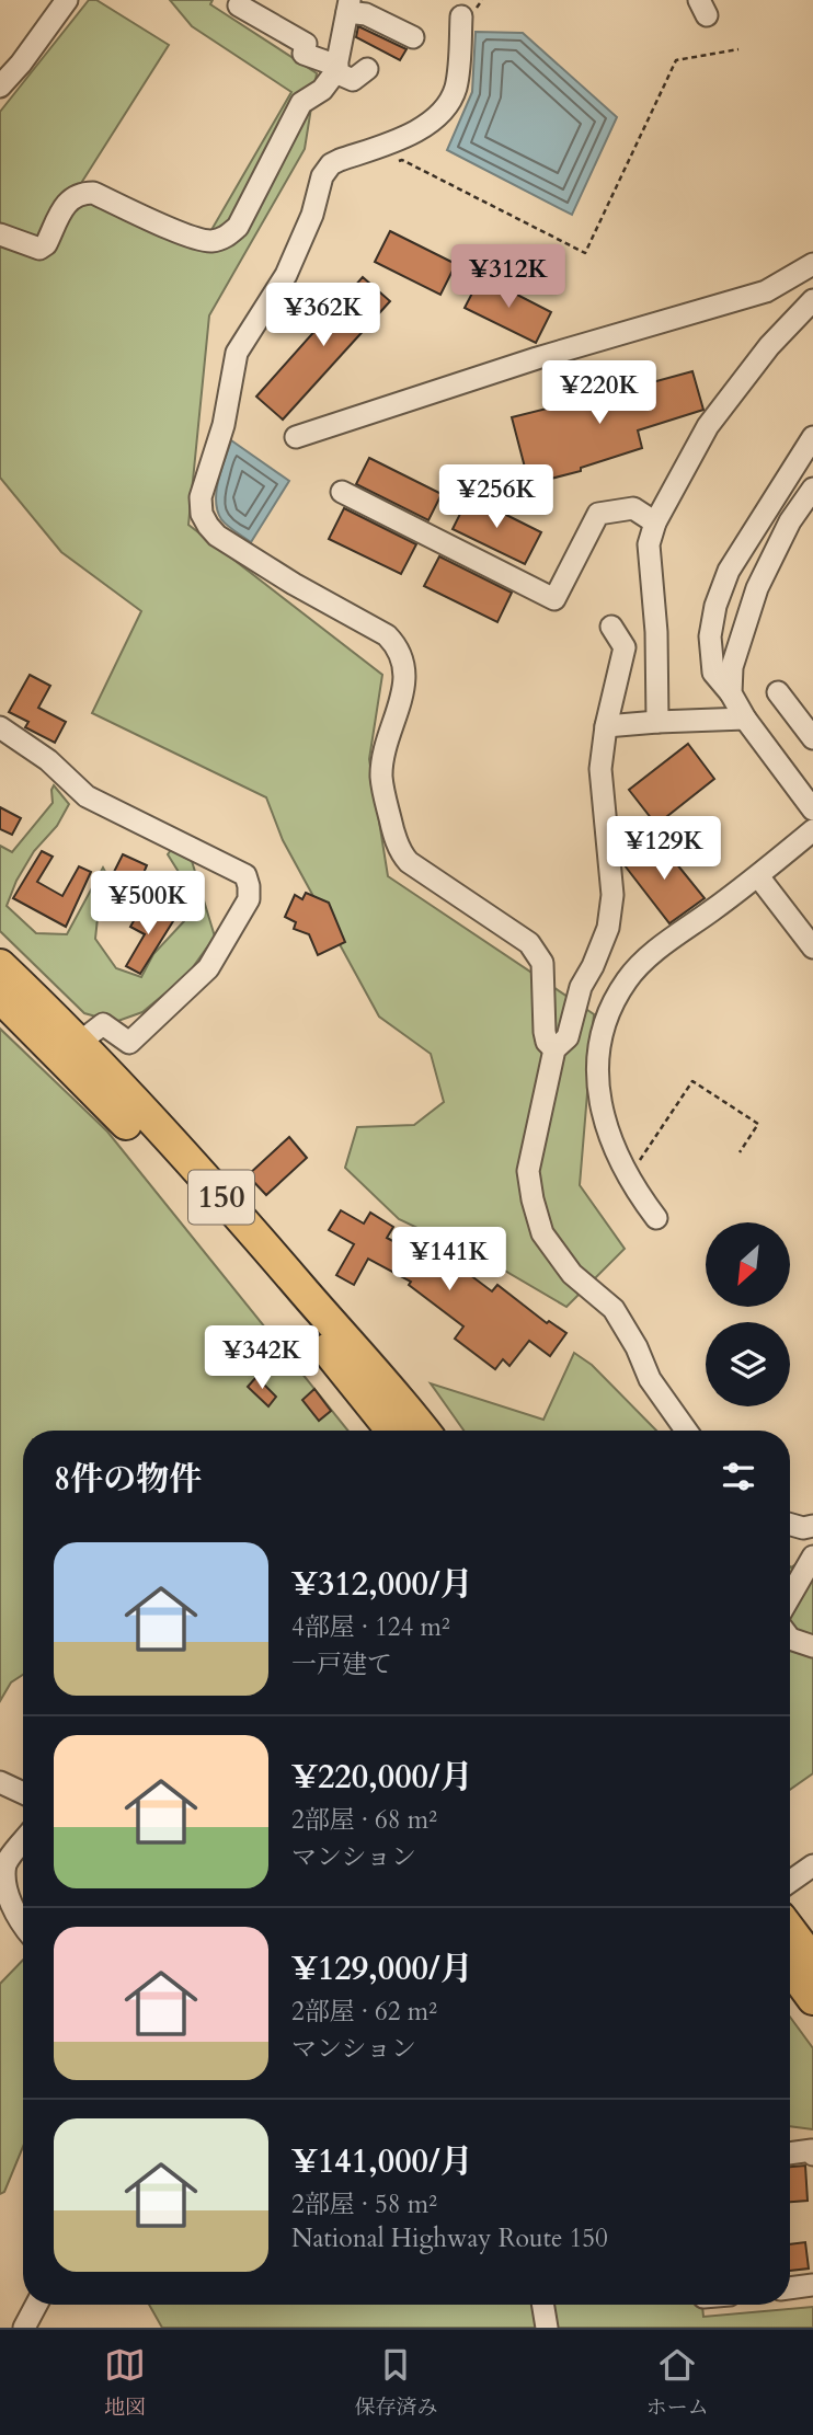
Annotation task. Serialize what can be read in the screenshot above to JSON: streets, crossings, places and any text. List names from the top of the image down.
{
  "streets": {
    "highway": ["150"]
  },
  "north": "bottom left",
  "page": {
    "price": [
      "¥312K",
      "¥362K",
      "¥220K",
      "¥256K",
      "¥129K",
      "¥500K",
      "¥141K",
      "¥342K"
    ],
    "heading": "8件の物件",
    "list": [
      {
        "name": "¥312,000/月",
        "note": "4部屋 · 124 m² · 一戸建て"
      },
      {
        "name": "¥220,000/月",
        "note": "2部屋 · 68 m² · マンション"
      },
      {
        "name": "¥129,000/月",
        "note": "2部屋 · 62 m² · マンション"
      },
      {
        "name": "¥141,000/月",
        "note": "2部屋 · 58 m² · National Highway Route 150"
      }
    ],
    "tabs": ["地図", "保存済み", "ホーム"]
  }
}
